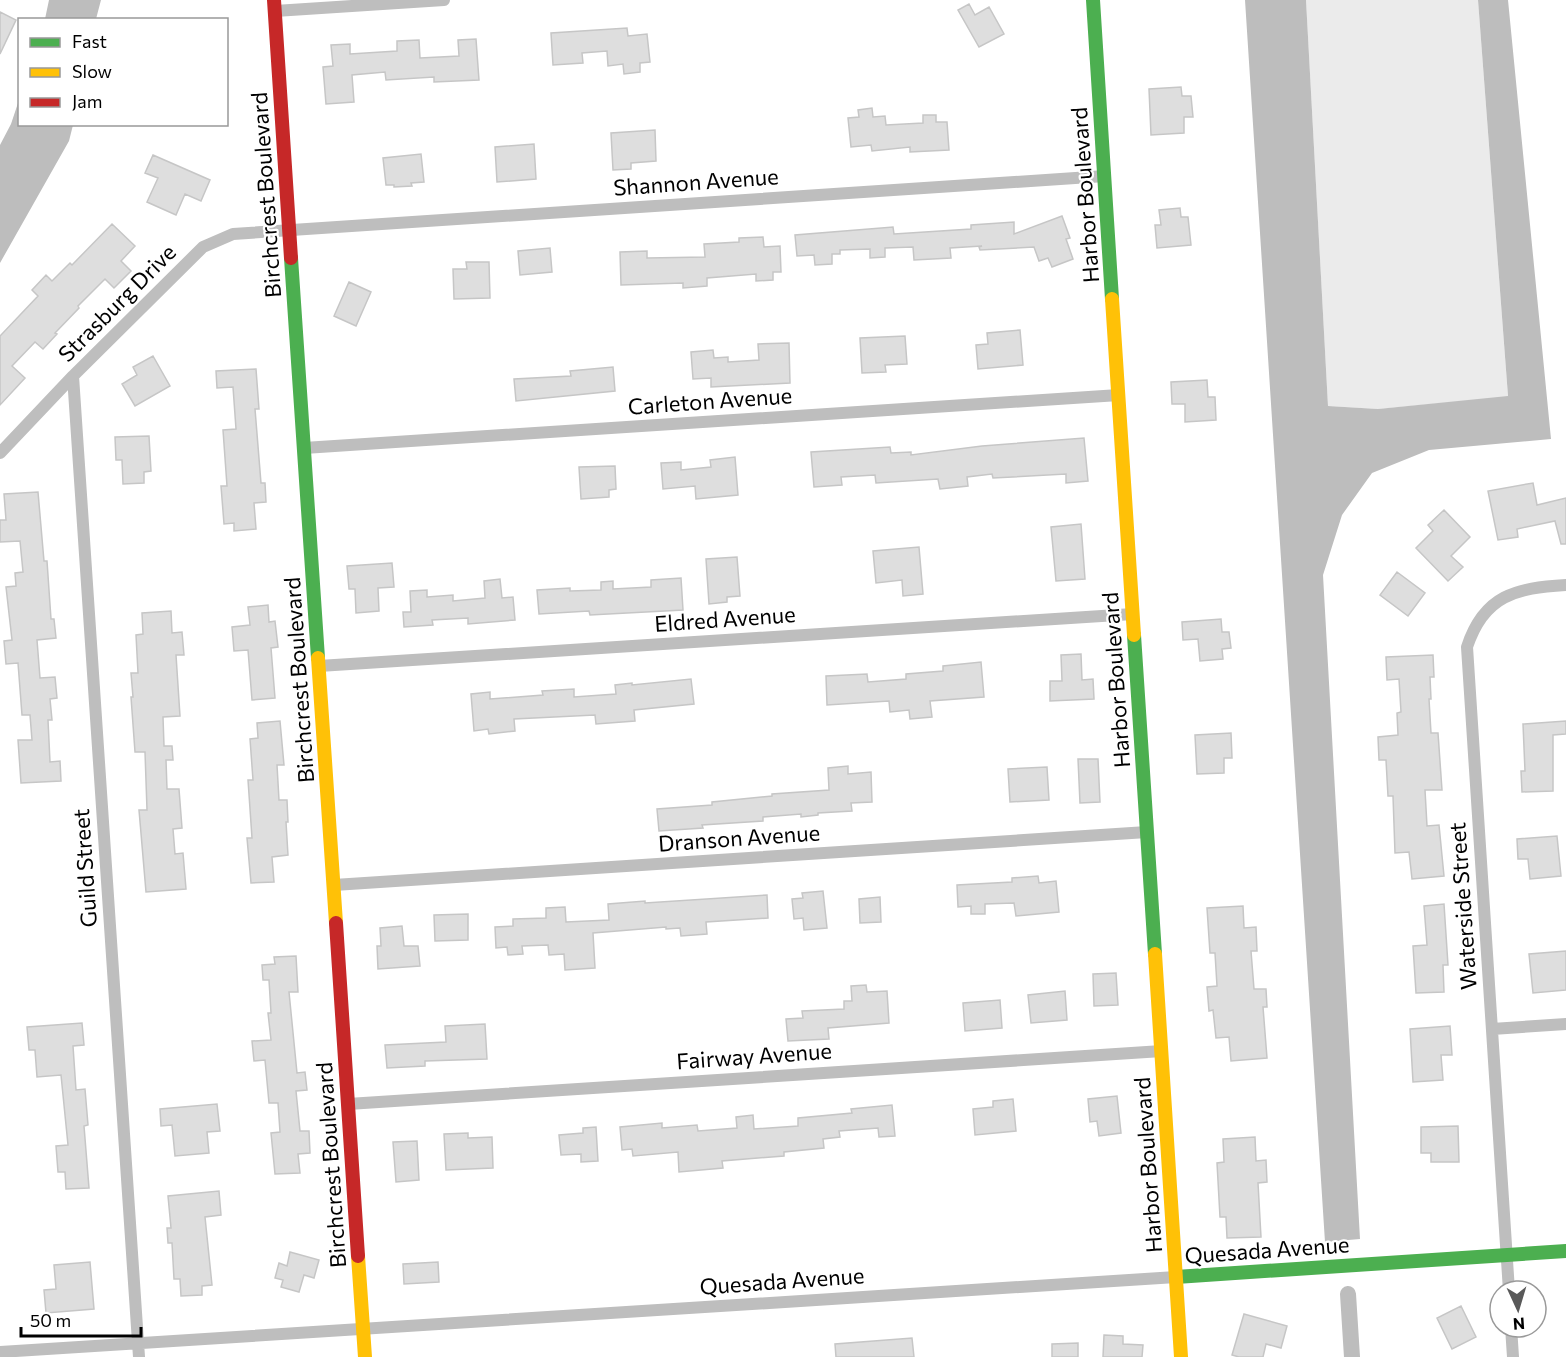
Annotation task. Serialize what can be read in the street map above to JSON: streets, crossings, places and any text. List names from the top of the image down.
{
  "streets": {
    "street": [
      "Shannon Avenue",
      "Birchcrest Boulevard",
      "Harbor Boulevard",
      "Strasburg Drive",
      "Carleton Avenue",
      "Eldred Avenue",
      "Dranson Avenue",
      "Guild Street",
      "Waterside Street",
      "Fairway Avenue",
      "Quesada Avenue"
    ]
  },
  "crossings": [
    ["Shannon Avenue", "Birchcrest Boulevard"],
    ["Shannon Avenue", "Harbor Boulevard"],
    ["Shannon Avenue", "Strasburg Drive"],
    ["Birchcrest Boulevard", "Strasburg Drive"],
    ["Birchcrest Boulevard", "Carleton Avenue"],
    ["Birchcrest Boulevard", "Eldred Avenue"],
    ["Birchcrest Boulevard", "Dranson Avenue"],
    ["Birchcrest Boulevard", "Fairway Avenue"],
    ["Birchcrest Boulevard", "Quesada Avenue"],
    ["Harbor Boulevard", "Carleton Avenue"],
    ["Harbor Boulevard", "Eldred Avenue"],
    ["Harbor Boulevard", "Dranson Avenue"],
    ["Harbor Boulevard", "Fairway Avenue"],
    ["Harbor Boulevard", "Quesada Avenue"],
    ["Strasburg Drive", "Guild Street"],
    ["Guild Street", "Quesada Avenue"],
    ["Waterside Street", "Quesada Avenue"]
  ],
  "legend": ["Fast", "Slow", "Jam"],
  "scale_bar": "50 m",
  "north": "bottom"
}
